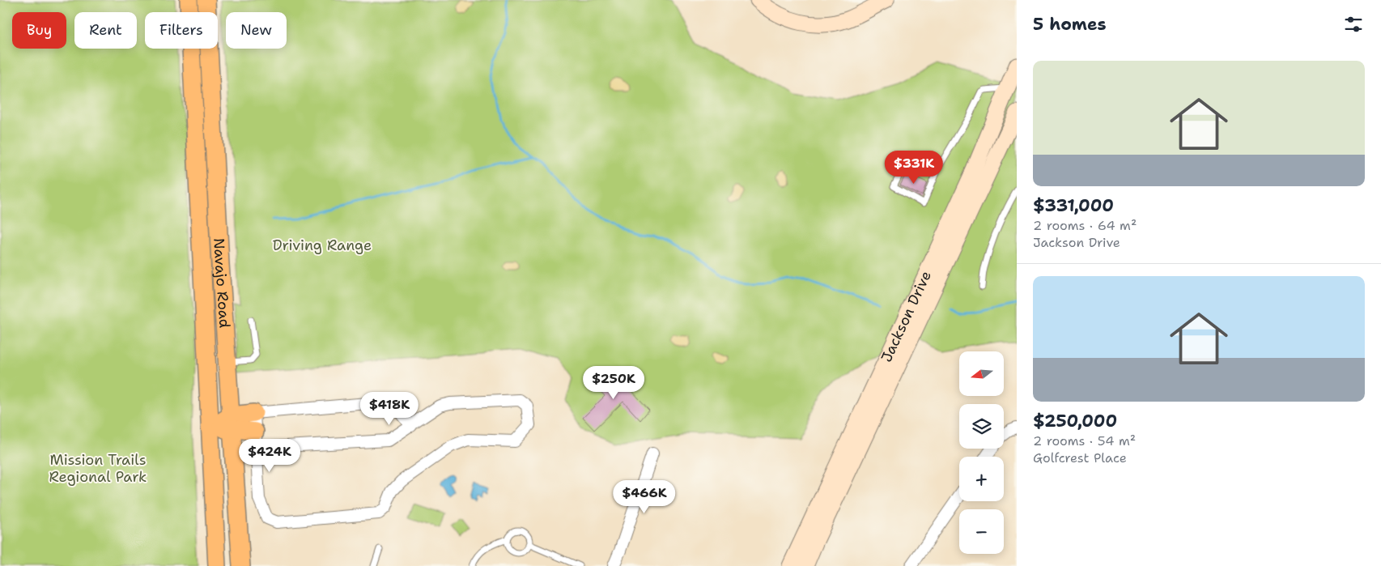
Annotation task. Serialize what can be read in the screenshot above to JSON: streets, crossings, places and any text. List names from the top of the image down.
{
  "streets": {
    "main road": ["Navajo Road", "Jackson Drive"]
  },
  "parks": ["Driving Range", "Mission Trails Regional Park"],
  "north": "left",
  "page": {
    "heading": "5 homes",
    "chip": [
      "Buy",
      "Rent",
      "Filters",
      "New"
    ],
    "list": [
      {
        "name": "$331,000",
        "note": "2 rooms · 64 m² · Jackson Drive"
      },
      {
        "name": "$250,000",
        "note": "2 rooms · 54 m² · Golfcrest Place"
      }
    ],
    "price": [
      "$331K",
      "$250K",
      "$418K",
      "$424K",
      "$466K"
    ],
    "map_buttons": ["+", "−"]
  }
}
